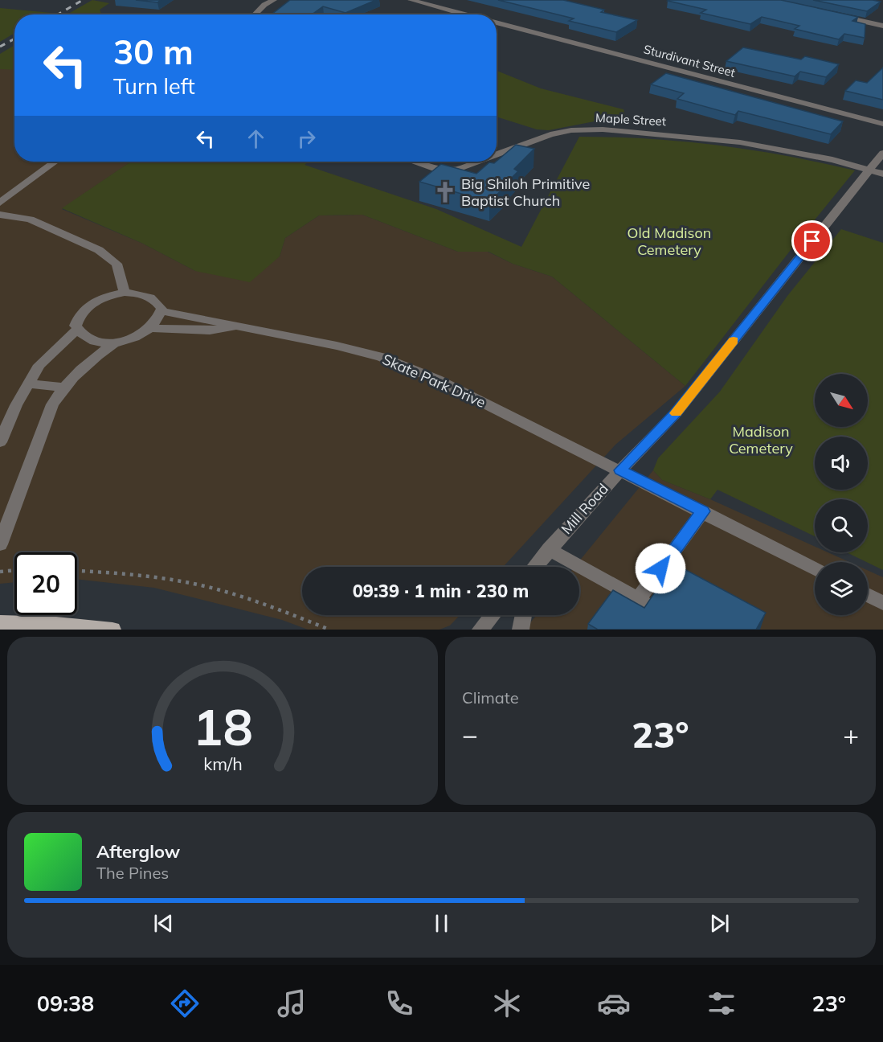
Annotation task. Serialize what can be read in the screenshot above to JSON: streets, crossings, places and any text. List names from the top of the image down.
{
  "streets": {
    "street": [
      "Sturdivant Street",
      "Maple Street",
      "Skate Park Drive",
      "Mill Road"
    ]
  },
  "crossings": [
    ["Maple Street", "Mill Road"],
    ["Skate Park Drive", "Mill Road"]
  ],
  "parks": ["Old Madison Cemetery", "Madison Cemetery"],
  "places": {
    "church": ["Big Shiloh Primitive Baptist Church"]
  },
  "north": "bottom right",
  "page": {
    "turn": ["30 m", "Turn left"],
    "limit": "20",
    "trip": "09:39 · 1 min · 230 m",
    "tile": "Climate",
    "heat": ["−", "23°", "+"],
    "song": ["Afterglow", "The Pines"],
    "tabs": ["09:38", "23°"],
    "gauge": ["18", "km/h"]
  }
}
